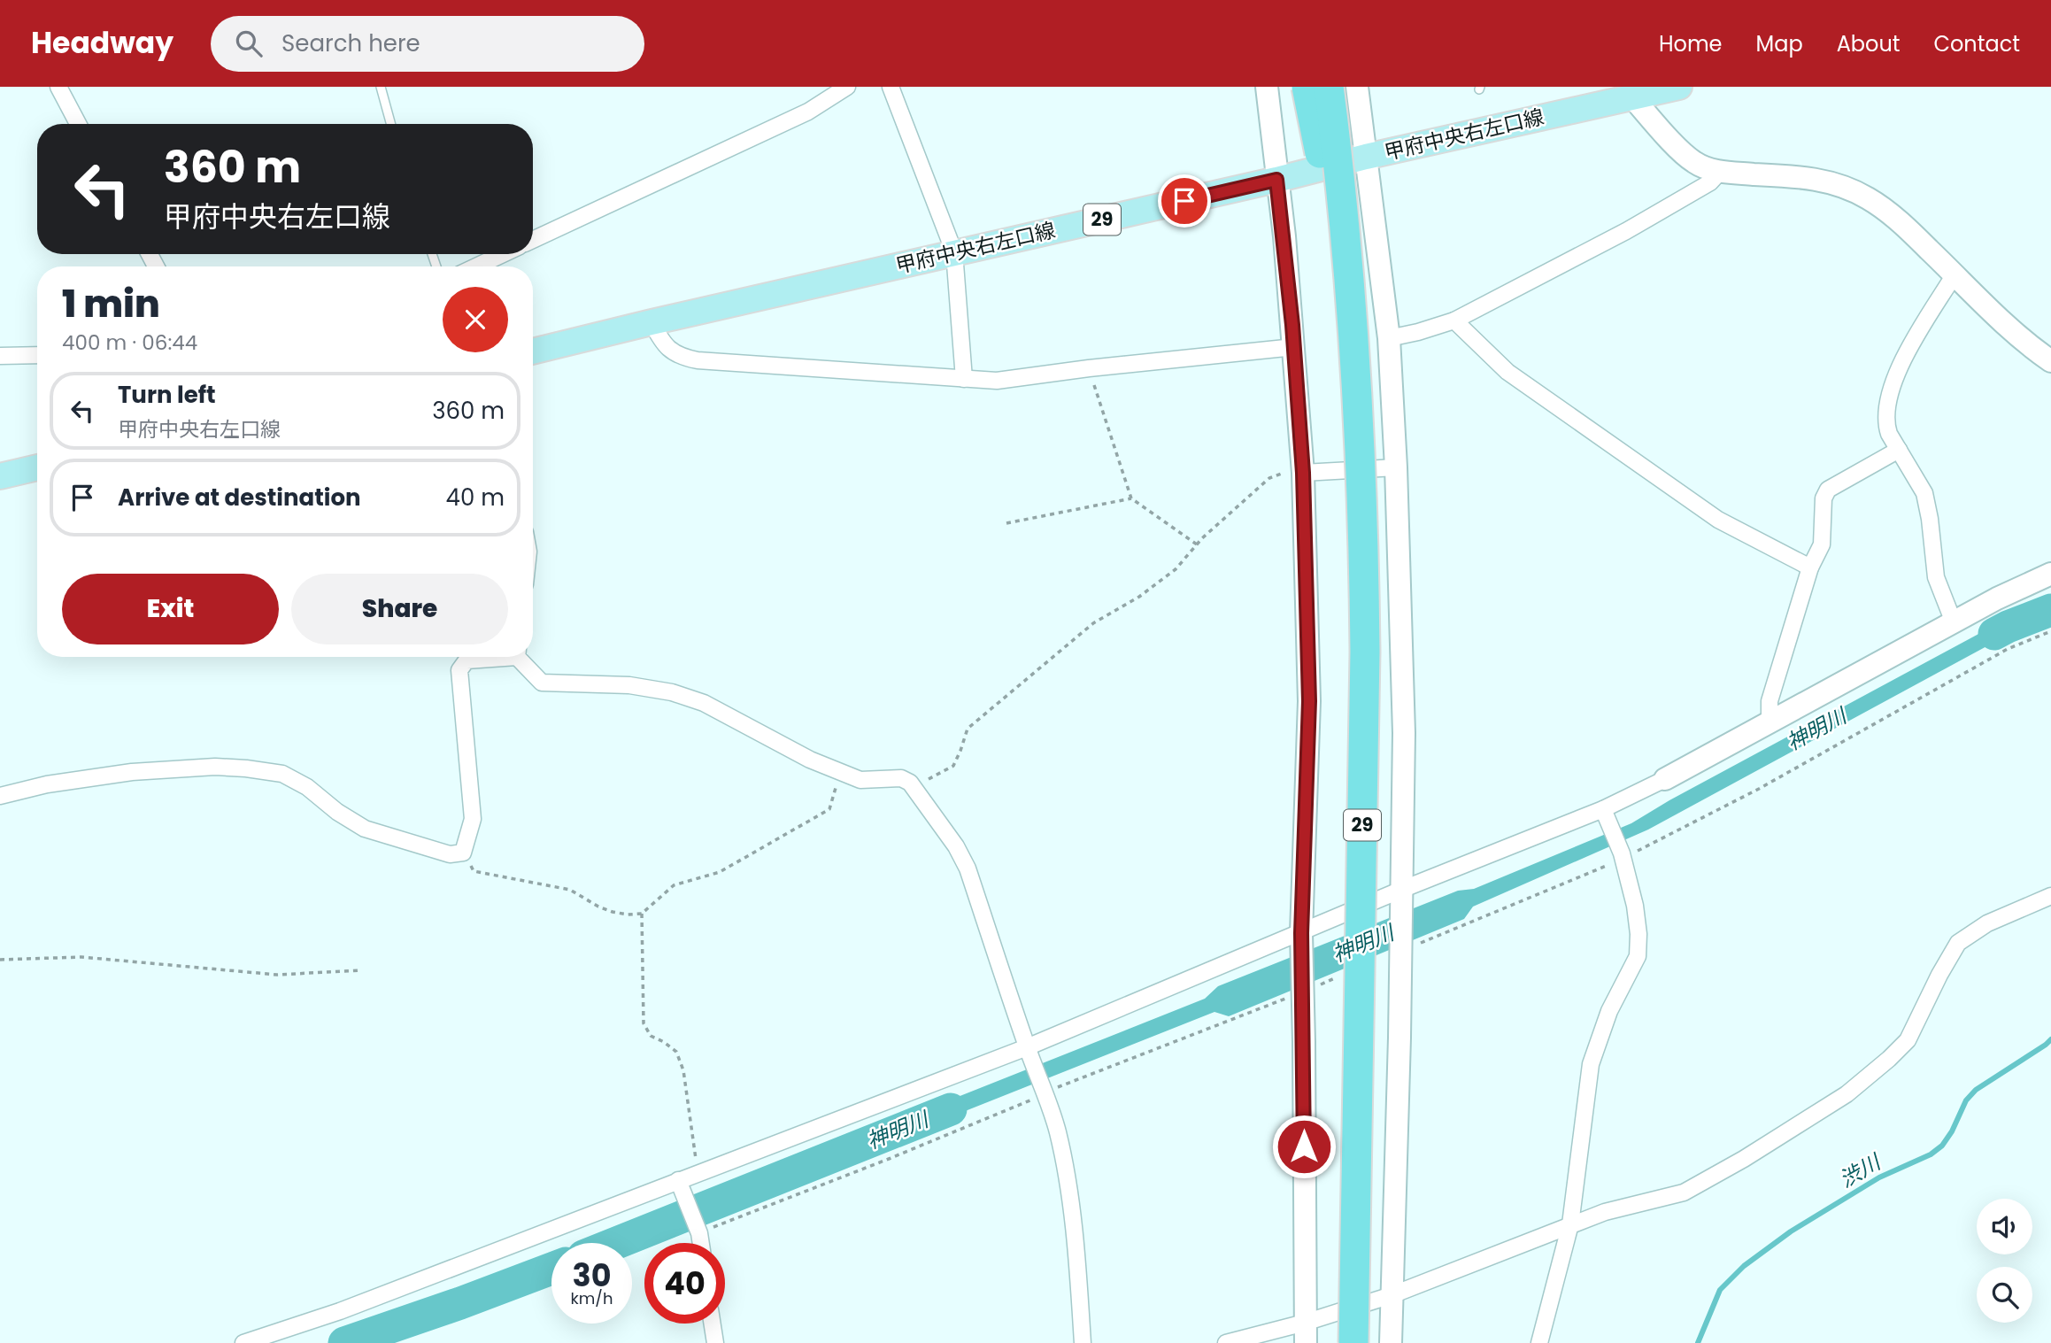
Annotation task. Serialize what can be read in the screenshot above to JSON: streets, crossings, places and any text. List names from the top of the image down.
{
  "streets": {
    "highway": ["29"],
    "main road": ["甲府中央右左口線"]
  },
  "water": ["神明川", "渋川"],
  "page": {
    "header": "Headway",
    "search": "Search here",
    "nav": [
      "Home",
      "Map",
      "About",
      "Contact"
    ],
    "turn": ["360 m", "甲府中央右左口線"],
    "heading": ["1 min", "400 m · 06:44"],
    "list": [
      {
        "name": "Turn left",
        "note": "甲府中央右左口線",
        "value": "360 m"
      },
      {
        "name": "Arrive at destination",
        "value": "40 m"
      }
    ],
    "buttons": ["Exit", "Share"],
    "speed": "30 km/h",
    "limit": "40"
  }
}
